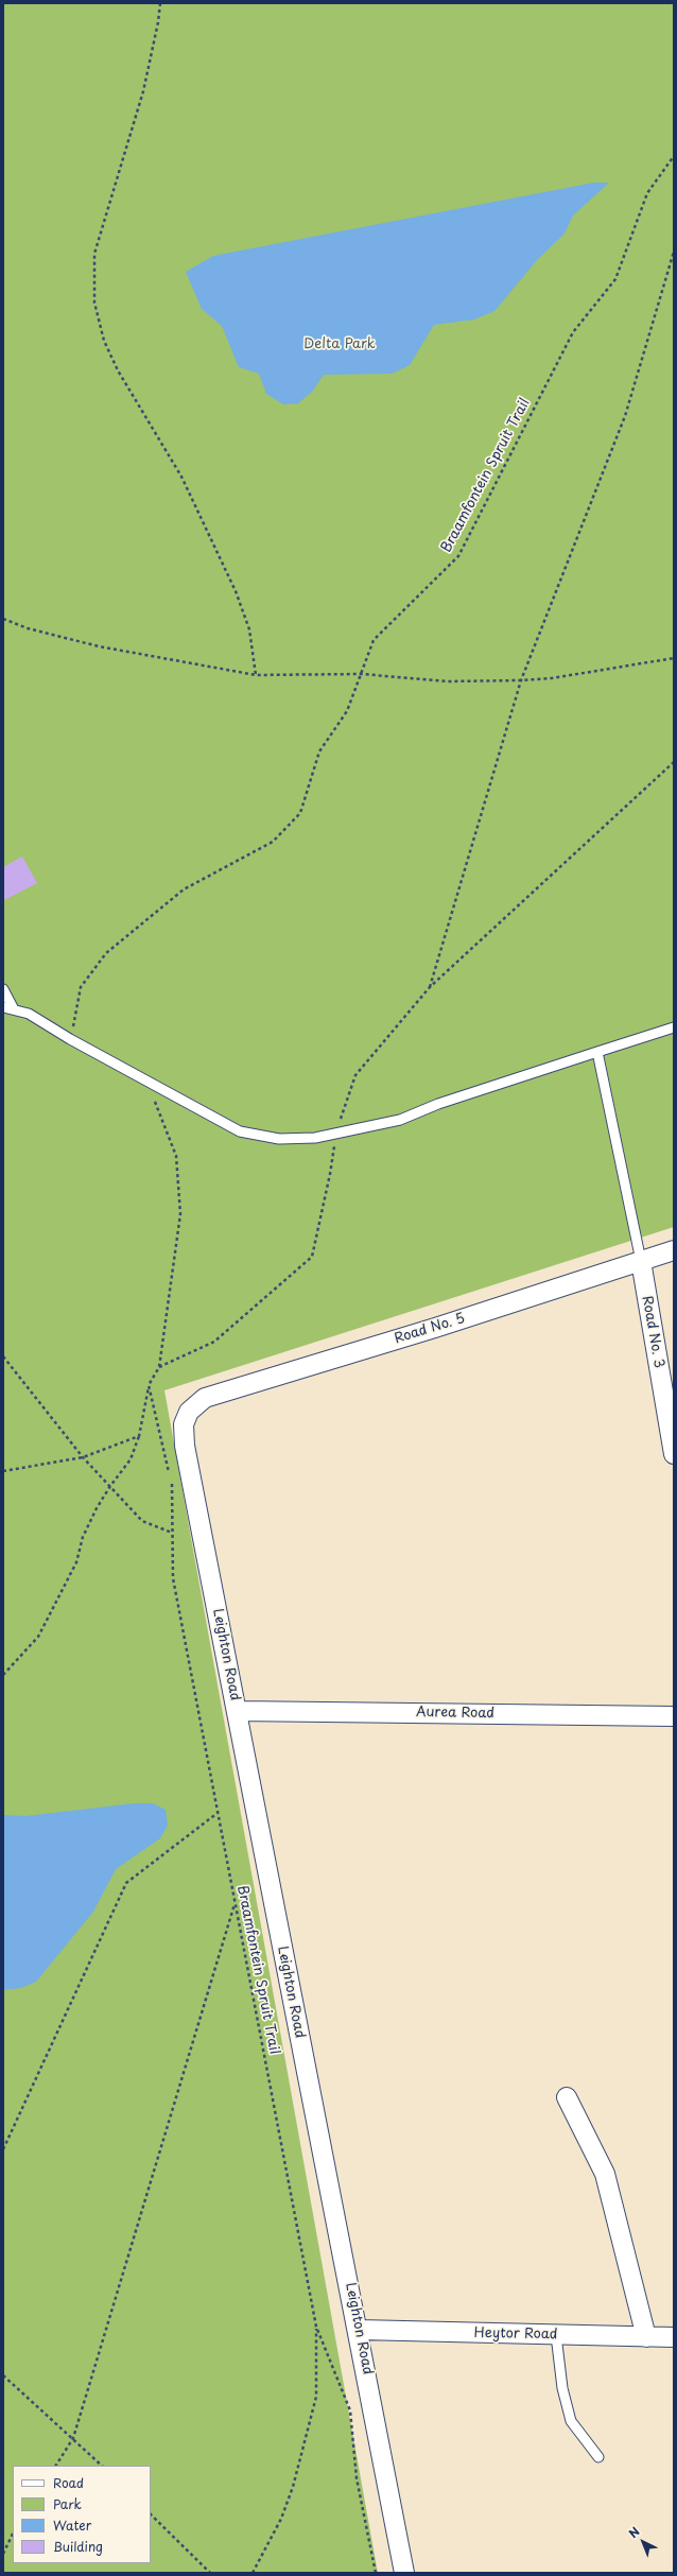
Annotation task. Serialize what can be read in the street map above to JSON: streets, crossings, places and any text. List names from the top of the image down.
{
  "streets": {
    "street": [
      "Road No. 5",
      "Road No. 3",
      "Leighton Road",
      "Aurea Road",
      "Heytor Road"
    ],
    "path": ["Braamfontein Spruit Trail"]
  },
  "crossings": [
    ["Road No. 5", "Road No. 3"],
    ["Road No. 5", "Leighton Road"],
    ["Leighton Road", "Aurea Road"],
    ["Leighton Road", "Heytor Road"]
  ],
  "parks": ["Delta Park"],
  "legend": [
    "Road",
    "Park",
    "Water",
    "Building"
  ],
  "north": "top left"
}
